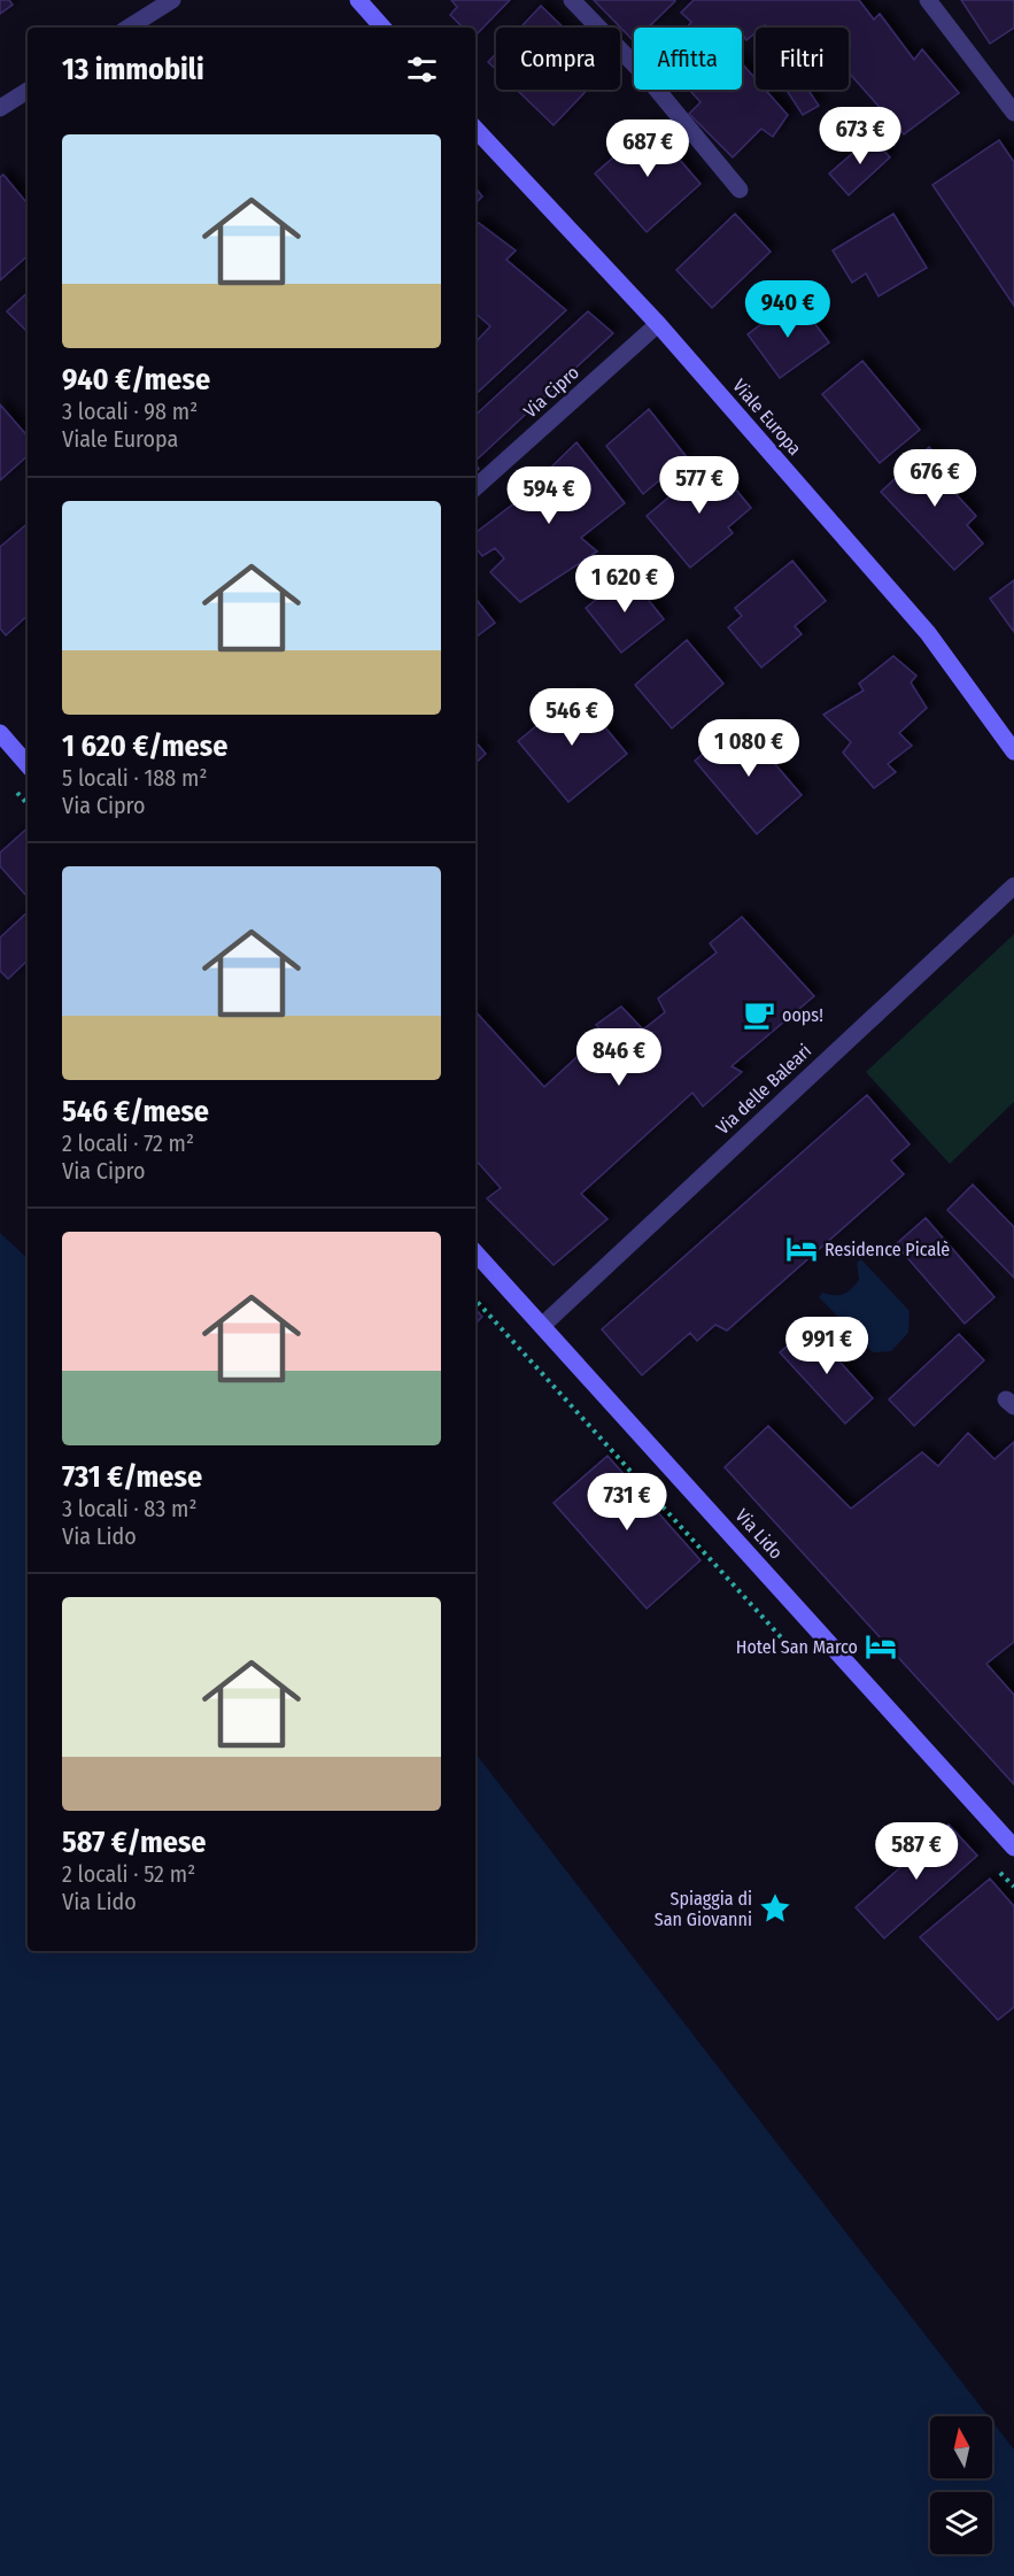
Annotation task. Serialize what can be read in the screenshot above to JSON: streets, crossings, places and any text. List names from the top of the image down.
{
  "streets": {
    "street": [
      "Via Cipro",
      "Viale Europa",
      "Via delle Baleari",
      "Via Lido"
    ]
  },
  "crossings": [
    ["Via Cipro", "Viale Europa"],
    ["Via delle Baleari", "Via Lido"]
  ],
  "places": {
    "cafe": ["oops!"],
    "hotel": ["Residence Picalè", "Hotel San Marco"],
    "place": ["Spiaggia di San Giovanni"]
  },
  "north": "top",
  "page": {
    "chip": ["Compra", "Affitta", "Filtri"],
    "heading": "13 immobili",
    "price": [
      "673 €",
      "687 €",
      "940 €",
      "676 €",
      "577 €",
      "594 €",
      "1 620 €",
      "546 €",
      "1 080 €",
      "846 €",
      "991 €",
      "731 €",
      "587 €"
    ],
    "list": [
      {
        "name": "940 €/mese",
        "note": "3 locali · 98 m² · Viale Europa"
      },
      {
        "name": "1 620 €/mese",
        "note": "5 locali · 188 m² · Via Cipro"
      },
      {
        "name": "546 €/mese",
        "note": "2 locali · 72 m² · Via Cipro"
      },
      {
        "name": "731 €/mese",
        "note": "3 locali · 83 m² · Via Lido"
      },
      {
        "name": "587 €/mese",
        "note": "2 locali · 52 m² · Via Lido"
      }
    ]
  }
}
